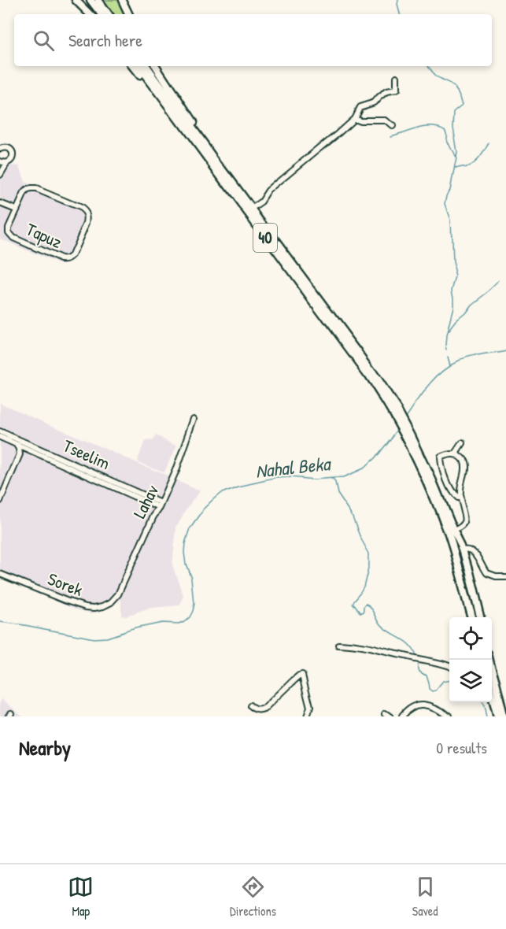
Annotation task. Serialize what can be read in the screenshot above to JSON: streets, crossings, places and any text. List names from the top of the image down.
{
  "streets": {
    "highway": ["40"],
    "street": [
      "Tapuz",
      "Tseelim",
      "Lahav",
      "Sorek"
    ]
  },
  "crossings": [
    ["Tseelim", "Lahav"],
    ["Lahav", "Sorek"]
  ],
  "water": ["Nahal Beka"],
  "page": {
    "search": "Search here",
    "heading": ["Nearby", "0 results"],
    "nav": ["Map", "Directions", "Saved"]
  }
}
